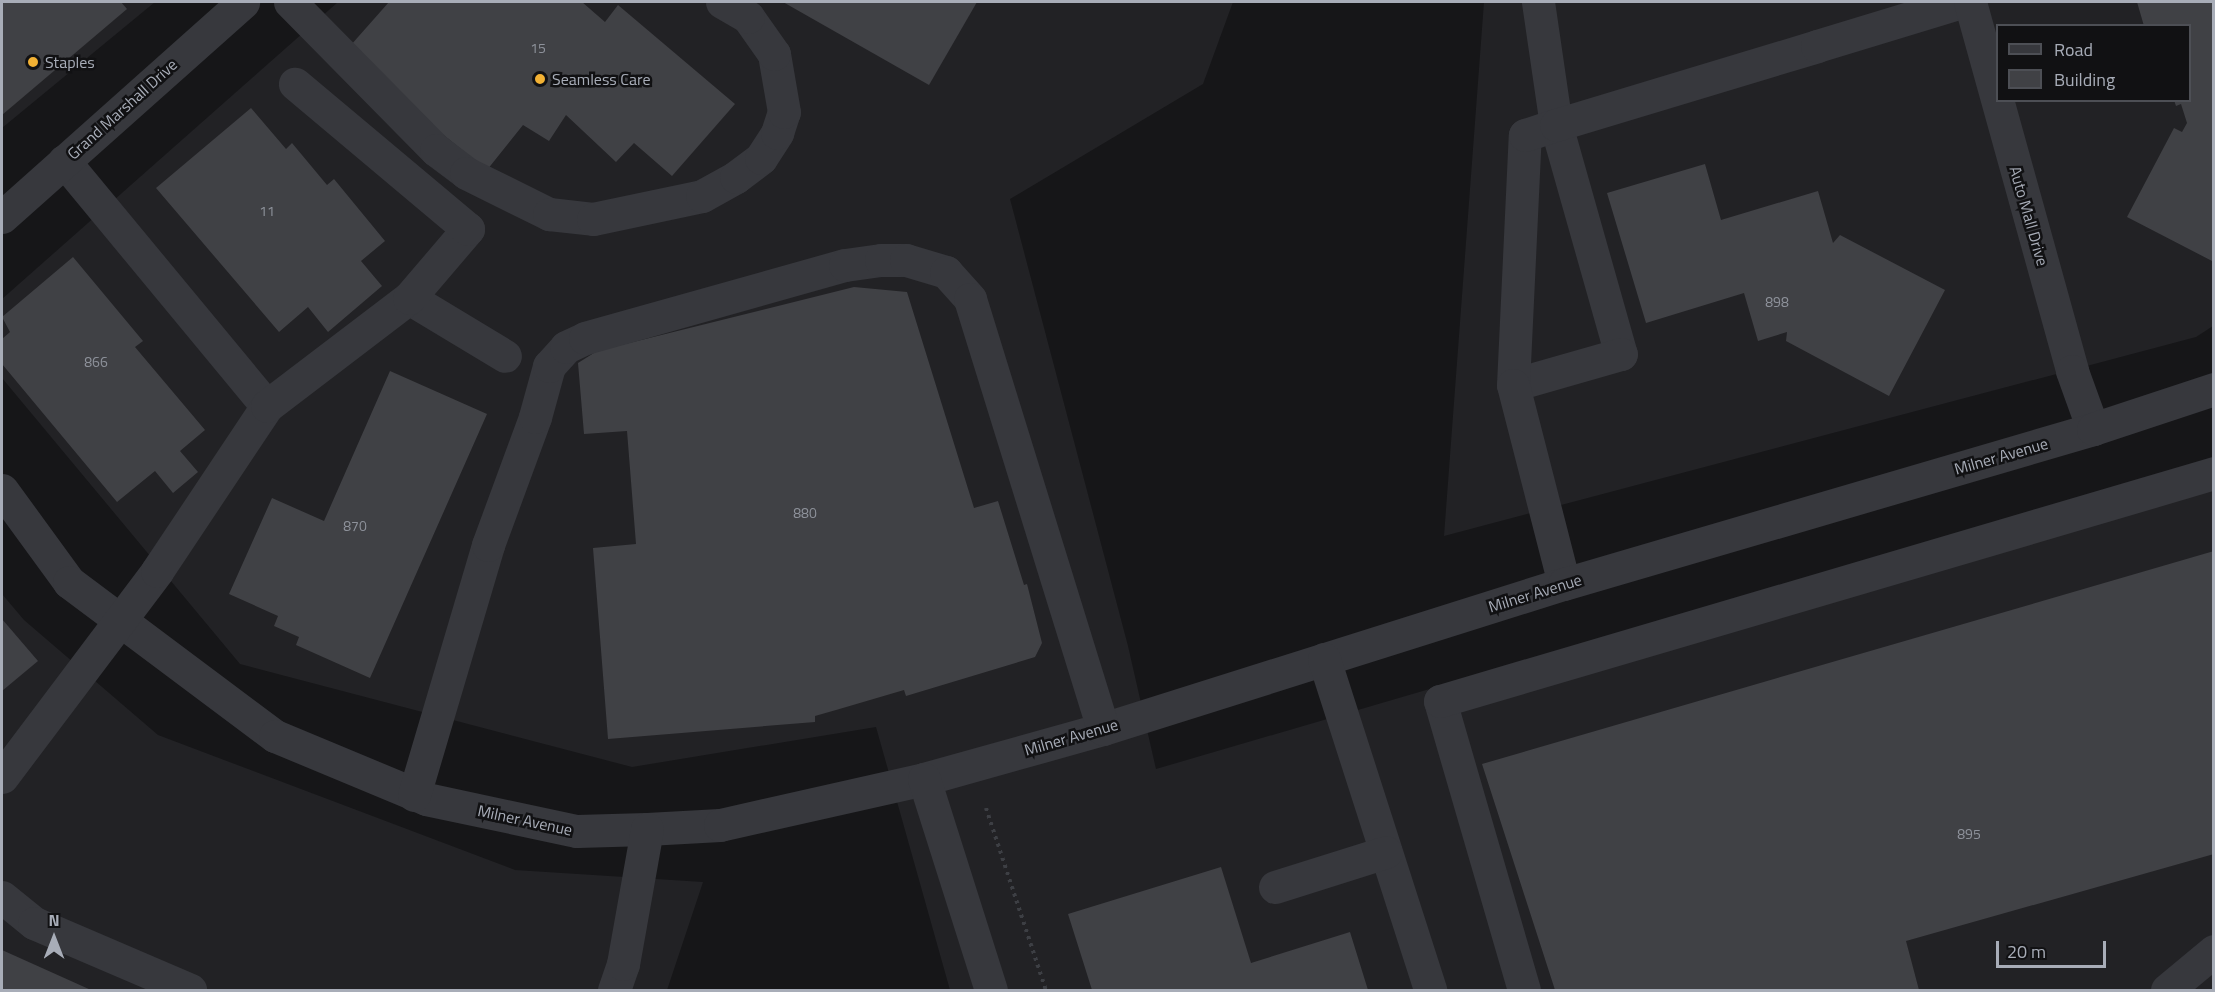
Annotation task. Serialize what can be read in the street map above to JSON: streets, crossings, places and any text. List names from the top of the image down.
{
  "streets": {
    "street": ["Grand Marshall Drive", "Auto Mall Drive", "Milner Avenue"]
  },
  "crossings": [
    ["Auto Mall Drive", "Milner Avenue"]
  ],
  "places": ["Staples", "Seamless Care"],
  "house_numbers": [
    "15",
    "11",
    "898",
    "866",
    "880",
    "870",
    "895"
  ],
  "legend": ["Road", "Building"],
  "scale_bar": "20 m",
  "north": "top"
}
